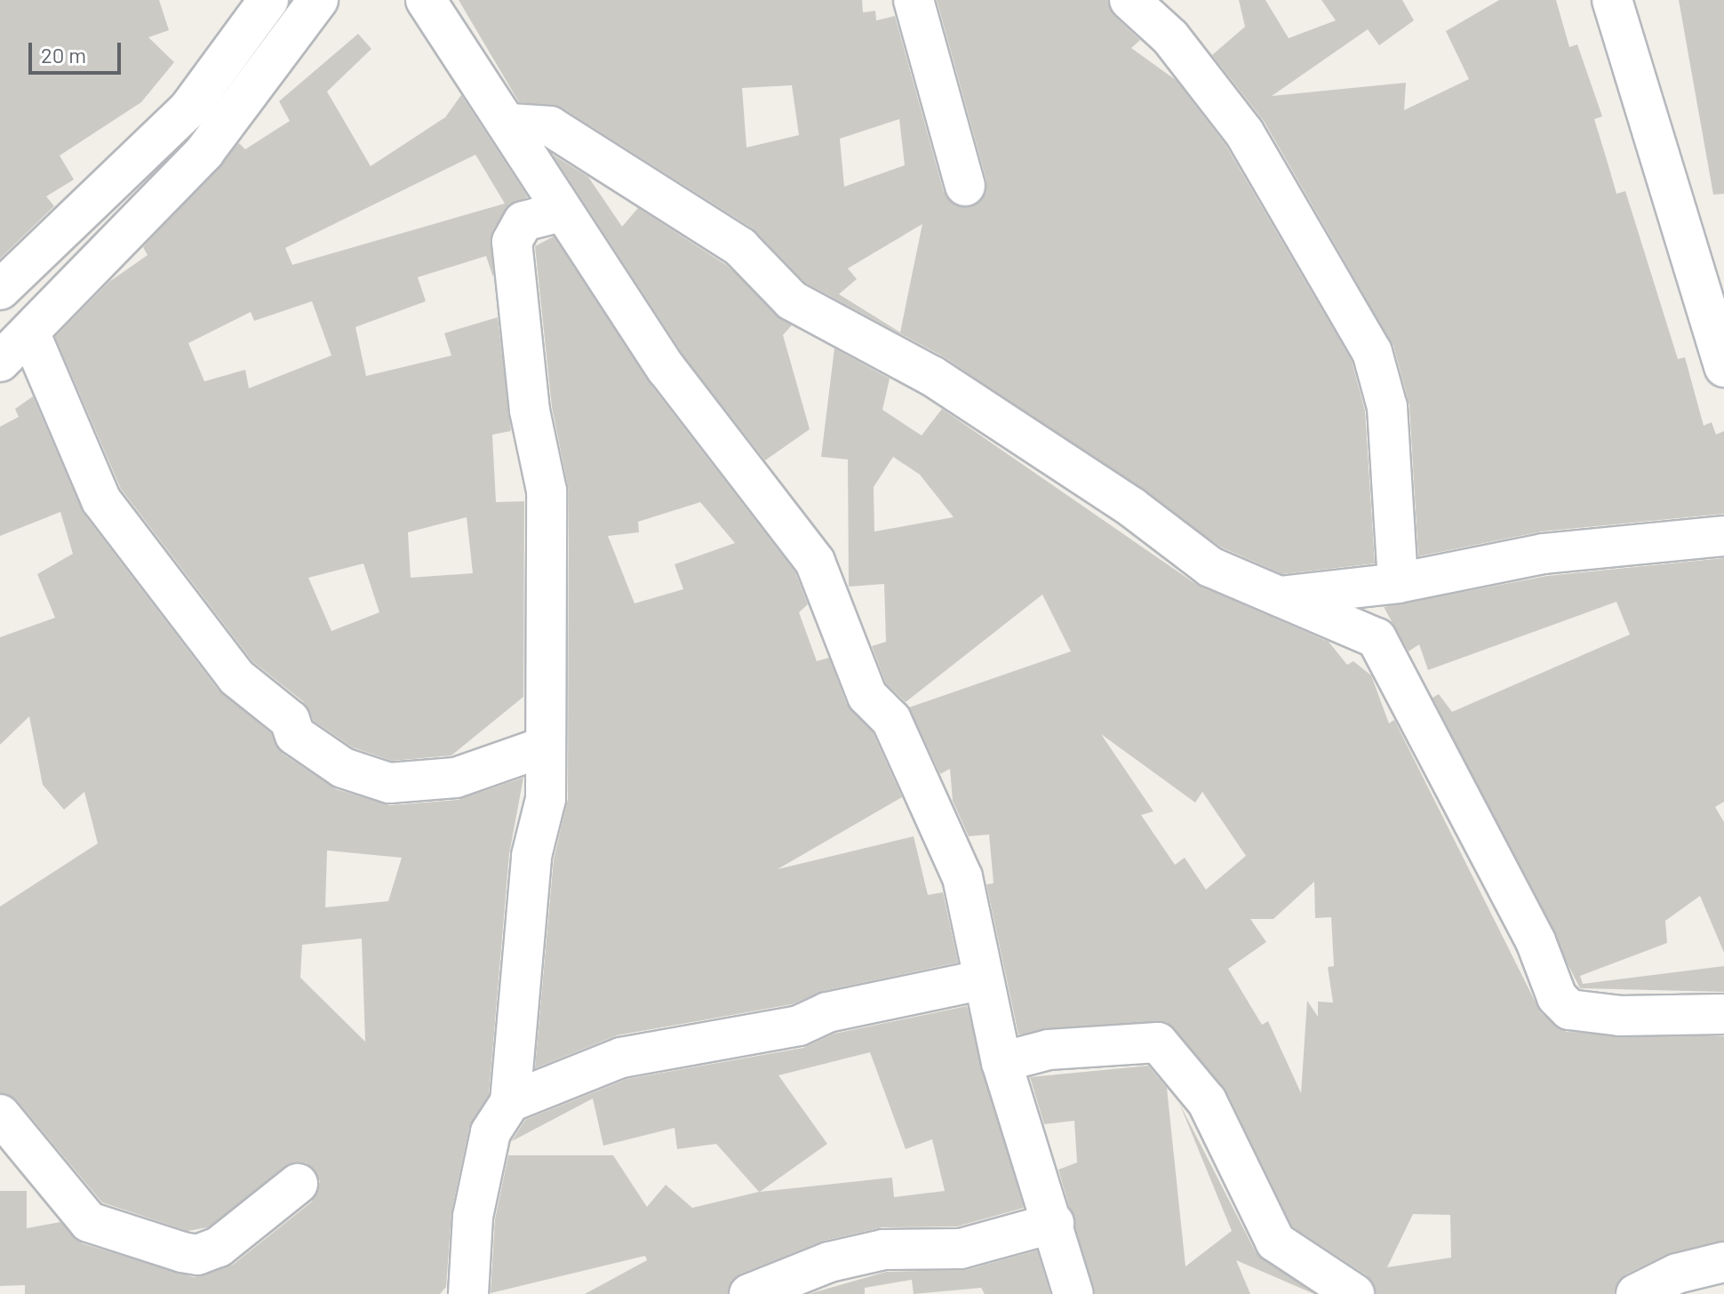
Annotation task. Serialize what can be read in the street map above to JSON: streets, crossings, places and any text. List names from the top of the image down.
{
  "scale_bar": "20 m"
}
